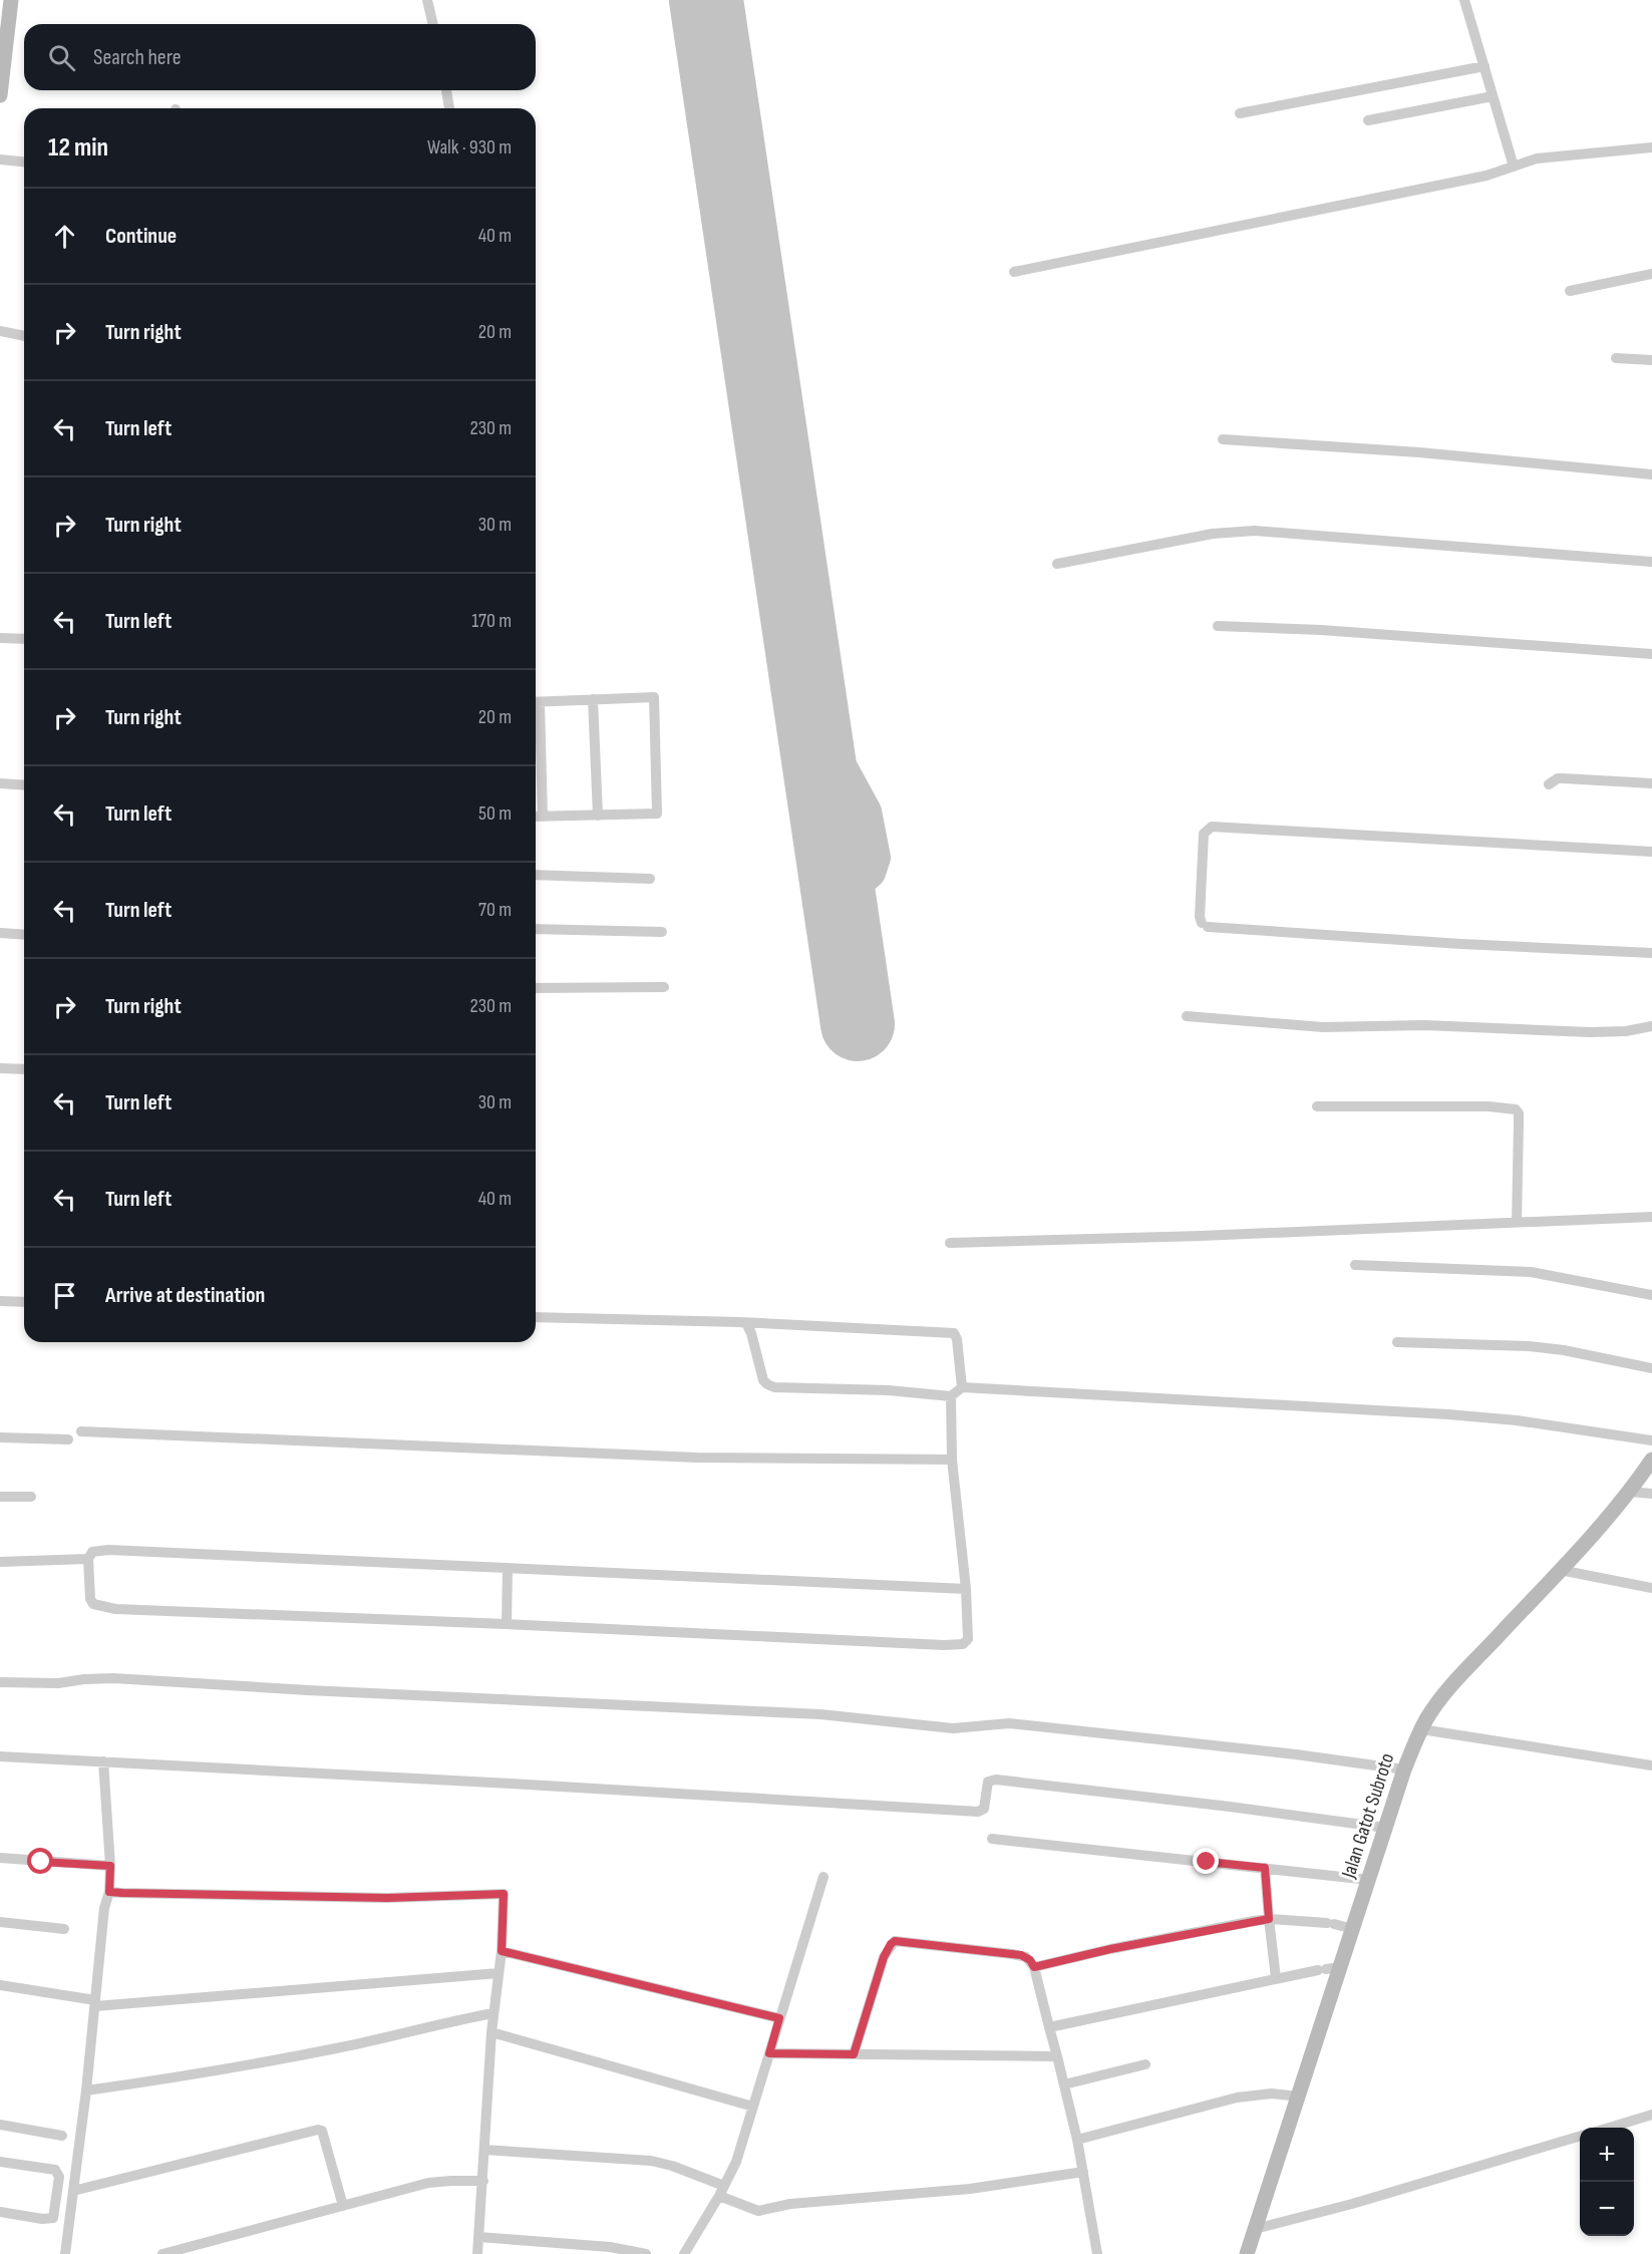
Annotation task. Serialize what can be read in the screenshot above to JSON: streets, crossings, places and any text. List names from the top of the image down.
{
  "streets": {
    "street": ["Jalan Gatot Subroto"]
  },
  "page": {
    "search": "Search here",
    "heading": ["12 min", "Walk · 930 m"],
    "list": [
      ["Continue", "40 m"],
      ["Turn right", "20 m"],
      ["Turn left", "230 m"],
      ["Turn right", "30 m"],
      ["Turn left", "170 m"],
      ["Turn right", "20 m"],
      ["Turn left", "50 m"],
      ["Turn left", "70 m"],
      ["Turn right", "230 m"],
      ["Turn left", "30 m"],
      ["Turn left", "40 m"],
      "Arrive at destination"
    ],
    "map_buttons": ["+", "−"]
  }
}
